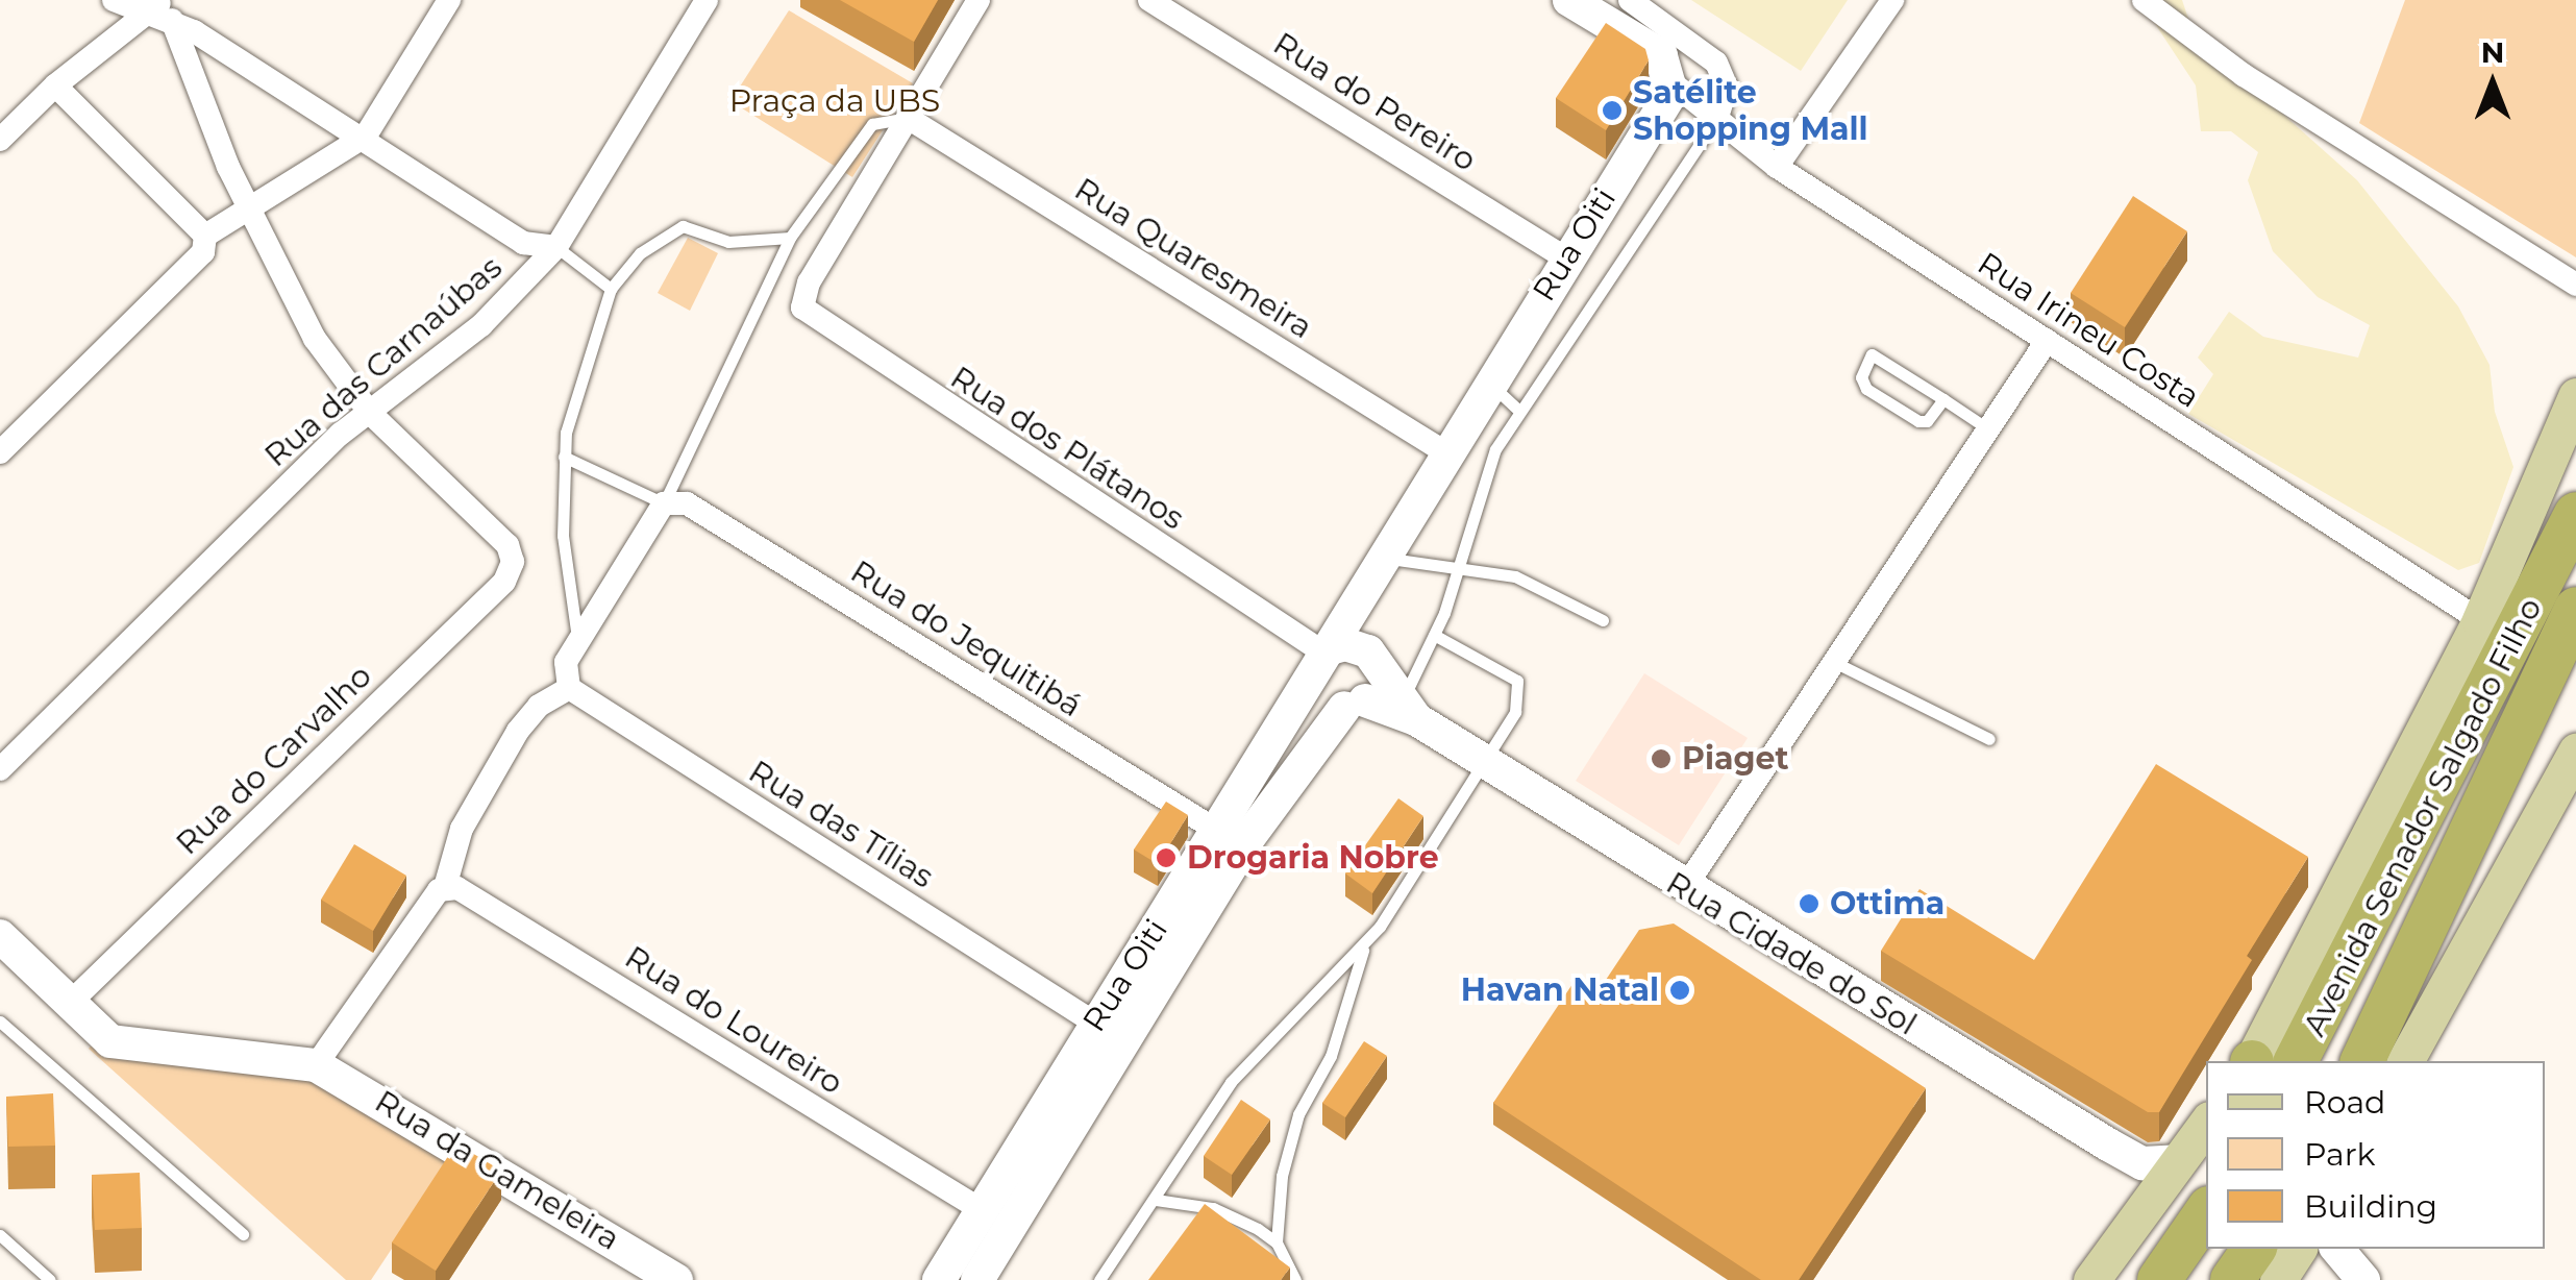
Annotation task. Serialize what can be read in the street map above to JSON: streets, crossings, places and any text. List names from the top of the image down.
{
  "streets": {
    "highway": ["Avenida Senador Salgado Filho"],
    "main road": ["Rua Oiti", "Rua Cidade do Sol", "Rua da Gameleira"],
    "street": [
      "Rua do Pereiro",
      "Rua Quaresmeira",
      "Rua Irineu Costa",
      "Rua das Carnaúbas",
      "Rua dos Plátanos",
      "Rua do Jequitibá",
      "Rua do Carvalho",
      "Rua das Tílias",
      "Rua do Loureiro"
    ]
  },
  "crossings": [
    ["Rua do Pereiro", "Rua Oiti"],
    ["Rua Oiti", "Rua Quaresmeira"],
    ["Rua Oiti", "Rua Irineu Costa"],
    ["Rua Oiti", "Rua dos Plátanos"],
    ["Rua Oiti", "Rua do Jequitibá"],
    ["Rua Oiti", "Rua das Tílias"],
    ["Rua Oiti", "Rua Cidade do Sol"],
    ["Rua Oiti", "Rua do Loureiro"],
    ["Rua Quaresmeira", "Rua dos Plátanos"],
    ["Rua das Carnaúbas", "Rua do Carvalho"],
    ["Rua dos Plátanos", "Rua Cidade do Sol"]
  ],
  "parks": ["Praça da UBS"],
  "places": [
    "Satélite Shopping Mall",
    "Piaget",
    "Drogaria Nobre",
    "Ottima",
    "Havan Natal"
  ],
  "legend": ["Road", "Park", "Building"],
  "north": "top"
}
